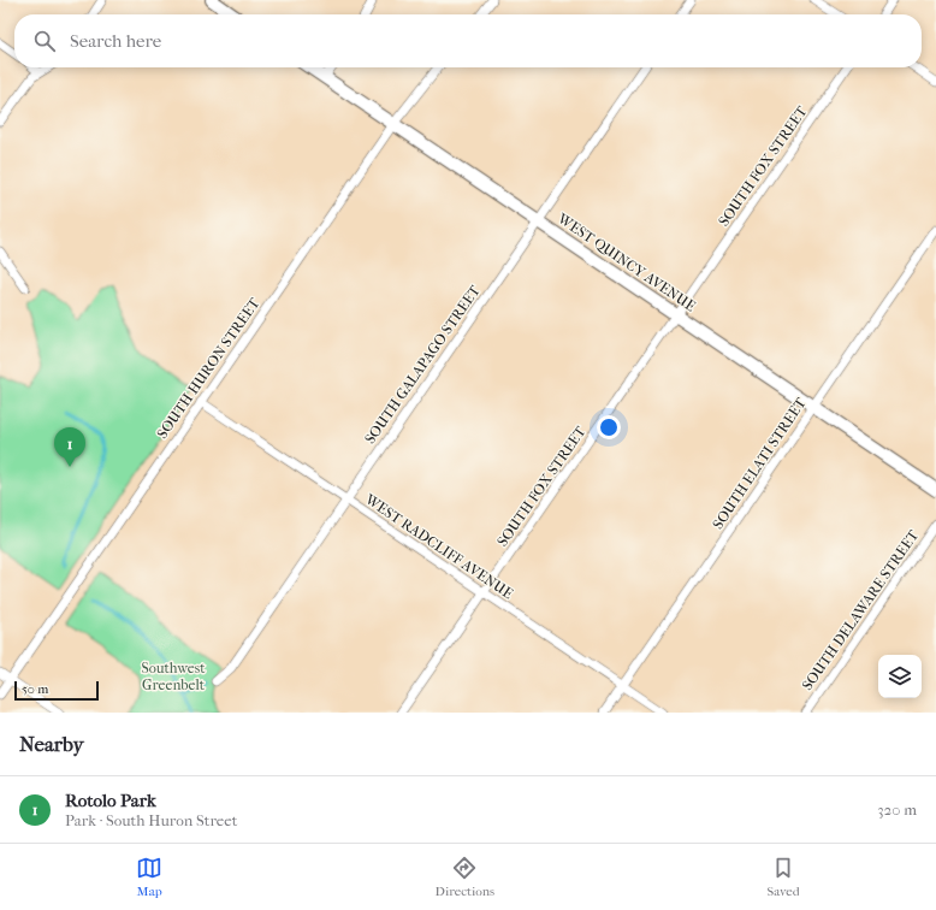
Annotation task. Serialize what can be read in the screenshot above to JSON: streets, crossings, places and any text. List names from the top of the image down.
{
  "streets": {
    "street": [
      "SOUTH FOX STREET",
      "WEST QUINCY AVENUE",
      "SOUTH GALAPAGO STREET",
      "SOUTH HURON STREET",
      "SOUTH ELATI STREET",
      "WEST RADCLIFF AVENUE",
      "SOUTH DELAWARE STREET"
    ]
  },
  "crossings": [
    ["SOUTH FOX STREET", "WEST QUINCY AVENUE"],
    ["SOUTH FOX STREET", "WEST RADCLIFF AVENUE"],
    ["WEST QUINCY AVENUE", "SOUTH GALAPAGO STREET"],
    ["WEST QUINCY AVENUE", "SOUTH HURON STREET"],
    ["WEST QUINCY AVENUE", "SOUTH ELATI STREET"],
    ["SOUTH GALAPAGO STREET", "WEST RADCLIFF AVENUE"],
    ["SOUTH HURON STREET", "WEST RADCLIFF AVENUE"],
    ["SOUTH ELATI STREET", "WEST RADCLIFF AVENUE"]
  ],
  "parks": ["Southwest Greenbelt"],
  "scale_bar": "50 m",
  "page": {
    "search": "Search here",
    "pins": "1",
    "scale": "50 m",
    "heading": "Nearby",
    "list": [
      {
        "mark": "1",
        "name": "Rotolo Park",
        "note": "Park · South Huron Street",
        "value": "320 m"
      }
    ],
    "nav": ["Map", "Directions", "Saved"]
  }
}
